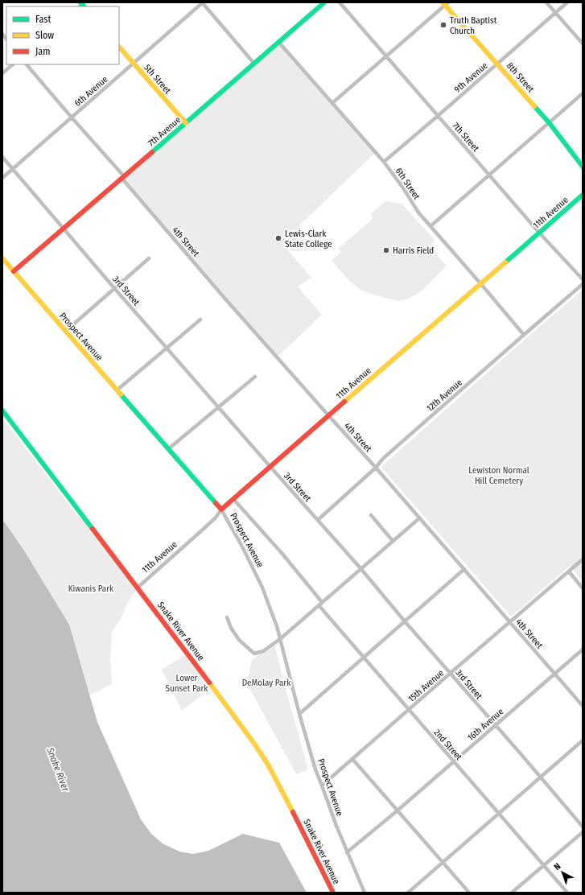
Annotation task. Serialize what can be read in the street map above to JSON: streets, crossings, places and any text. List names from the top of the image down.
{
  "streets": {
    "street": [
      "9th Avenue",
      "8th Street",
      "5th Street",
      "6th Avenue",
      "7th Avenue",
      "7th Street",
      "6th Street",
      "11th Avenue",
      "4th Street",
      "3rd Street",
      "Prospect Avenue",
      "12th Avenue",
      "Snake River Avenue",
      "15th Avenue",
      "16th Avenue",
      "2nd Street"
    ]
  },
  "crossings": [
    ["9th Avenue", "8th Street"],
    ["9th Avenue", "7th Street"],
    ["9th Avenue", "6th Street"],
    ["5th Street", "6th Avenue"],
    ["5th Street", "7th Avenue"],
    ["6th Avenue", "4th Street"],
    ["6th Avenue", "3rd Street"],
    ["7th Avenue", "6th Street"],
    ["7th Avenue", "4th Street"],
    ["7th Avenue", "3rd Street"],
    ["7th Avenue", "Prospect Avenue"],
    ["7th Street", "11th Avenue"],
    ["6th Street", "11th Avenue"],
    ["6th Street", "12th Avenue"],
    ["11th Avenue", "4th Street"],
    ["11th Avenue", "3rd Street"],
    ["11th Avenue", "Prospect Avenue"],
    ["11th Avenue", "Snake River Avenue"],
    ["4th Street", "12th Avenue"],
    ["4th Street", "15th Avenue"],
    ["4th Street", "16th Avenue"],
    ["3rd Street", "12th Avenue"],
    ["3rd Street", "15th Avenue"],
    ["3rd Street", "16th Avenue"],
    ["Prospect Avenue", "15th Avenue"],
    ["Prospect Avenue", "16th Avenue"],
    ["15th Avenue", "2nd Street"],
    ["16th Avenue", "2nd Street"]
  ],
  "water": ["Snake River"],
  "parks": [
    "Lewiston Normal Hill Cemetery",
    "Kiwanis Park",
    "Lower Sunset Park",
    "DeMolay Park"
  ],
  "places": ["Truth Baptist Church", "Lewis-Clark State College", "Harris Field"],
  "legend": ["Fast", "Slow", "Jam"],
  "north": "top left"
}
